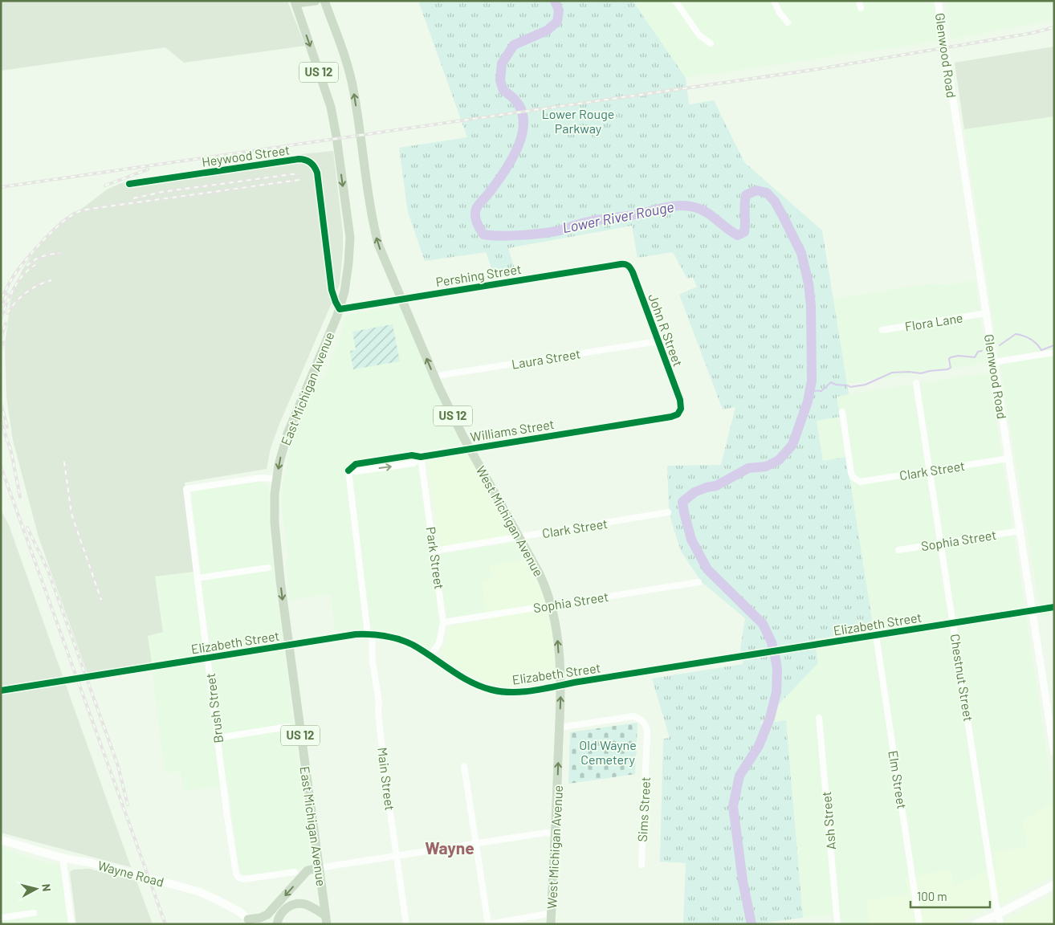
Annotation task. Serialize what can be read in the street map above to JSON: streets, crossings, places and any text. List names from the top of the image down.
{
  "streets": {
    "main road": [
      "US 12",
      "East Michigan Avenue",
      "West Michigan Avenue",
      "Wayne Road"
    ],
    "street": [
      "Glenwood Road",
      "Heywood Street",
      "Pershing Street",
      "Flora Lane",
      "John R Street",
      "Laura Street",
      "Williams Street",
      "Clark Street",
      "Sophia Street",
      "Park Street",
      "Elizabeth Street",
      "Chestnut Street",
      "Brush Street",
      "Main Street",
      "Elm Street",
      "Sims Street",
      "Ash Street"
    ]
  },
  "crossings": [
    ["Glenwood Road", "Flora Lane"],
    ["Glenwood Road", "Clark Street"],
    ["Glenwood Road", "Sophia Street"],
    ["Glenwood Road", "Elizabeth Street"],
    ["Heywood Street", "Pershing Street"],
    ["Heywood Street", "East Michigan Avenue"],
    ["Pershing Street", "John R Street"],
    ["Pershing Street", "East Michigan Avenue"],
    ["Pershing Street", "West Michigan Avenue"],
    ["John R Street", "Laura Street"],
    ["John R Street", "Williams Street"],
    ["Laura Street", "West Michigan Avenue"],
    ["East Michigan Avenue", "Elizabeth Street"],
    ["East Michigan Avenue", "Brush Street"],
    ["Williams Street", "West Michigan Avenue"],
    ["Williams Street", "Park Street"],
    ["Williams Street", "Main Street"],
    ["Clark Street", "West Michigan Avenue"],
    ["Clark Street", "Park Street"],
    ["Clark Street", "Chestnut Street"],
    ["West Michigan Avenue", "Sophia Street"],
    ["West Michigan Avenue", "Elizabeth Street"],
    ["West Michigan Avenue", "Sims Street"],
    ["Sophia Street", "Park Street"],
    ["Sophia Street", "Chestnut Street"],
    ["Park Street", "Elizabeth Street"],
    ["Elizabeth Street", "Chestnut Street"],
    ["Elizabeth Street", "Brush Street"],
    ["Elizabeth Street", "Main Street"],
    ["Elizabeth Street", "Elm Street"]
  ],
  "one_way": ["East Michigan Avenue", "West Michigan Avenue"],
  "districts": ["Wayne"],
  "water": ["Lower River Rouge"],
  "parks": ["Lower Rouge Parkway", "Old Wayne Cemetery"],
  "scale_bar": "100 m",
  "north": "right"
}
